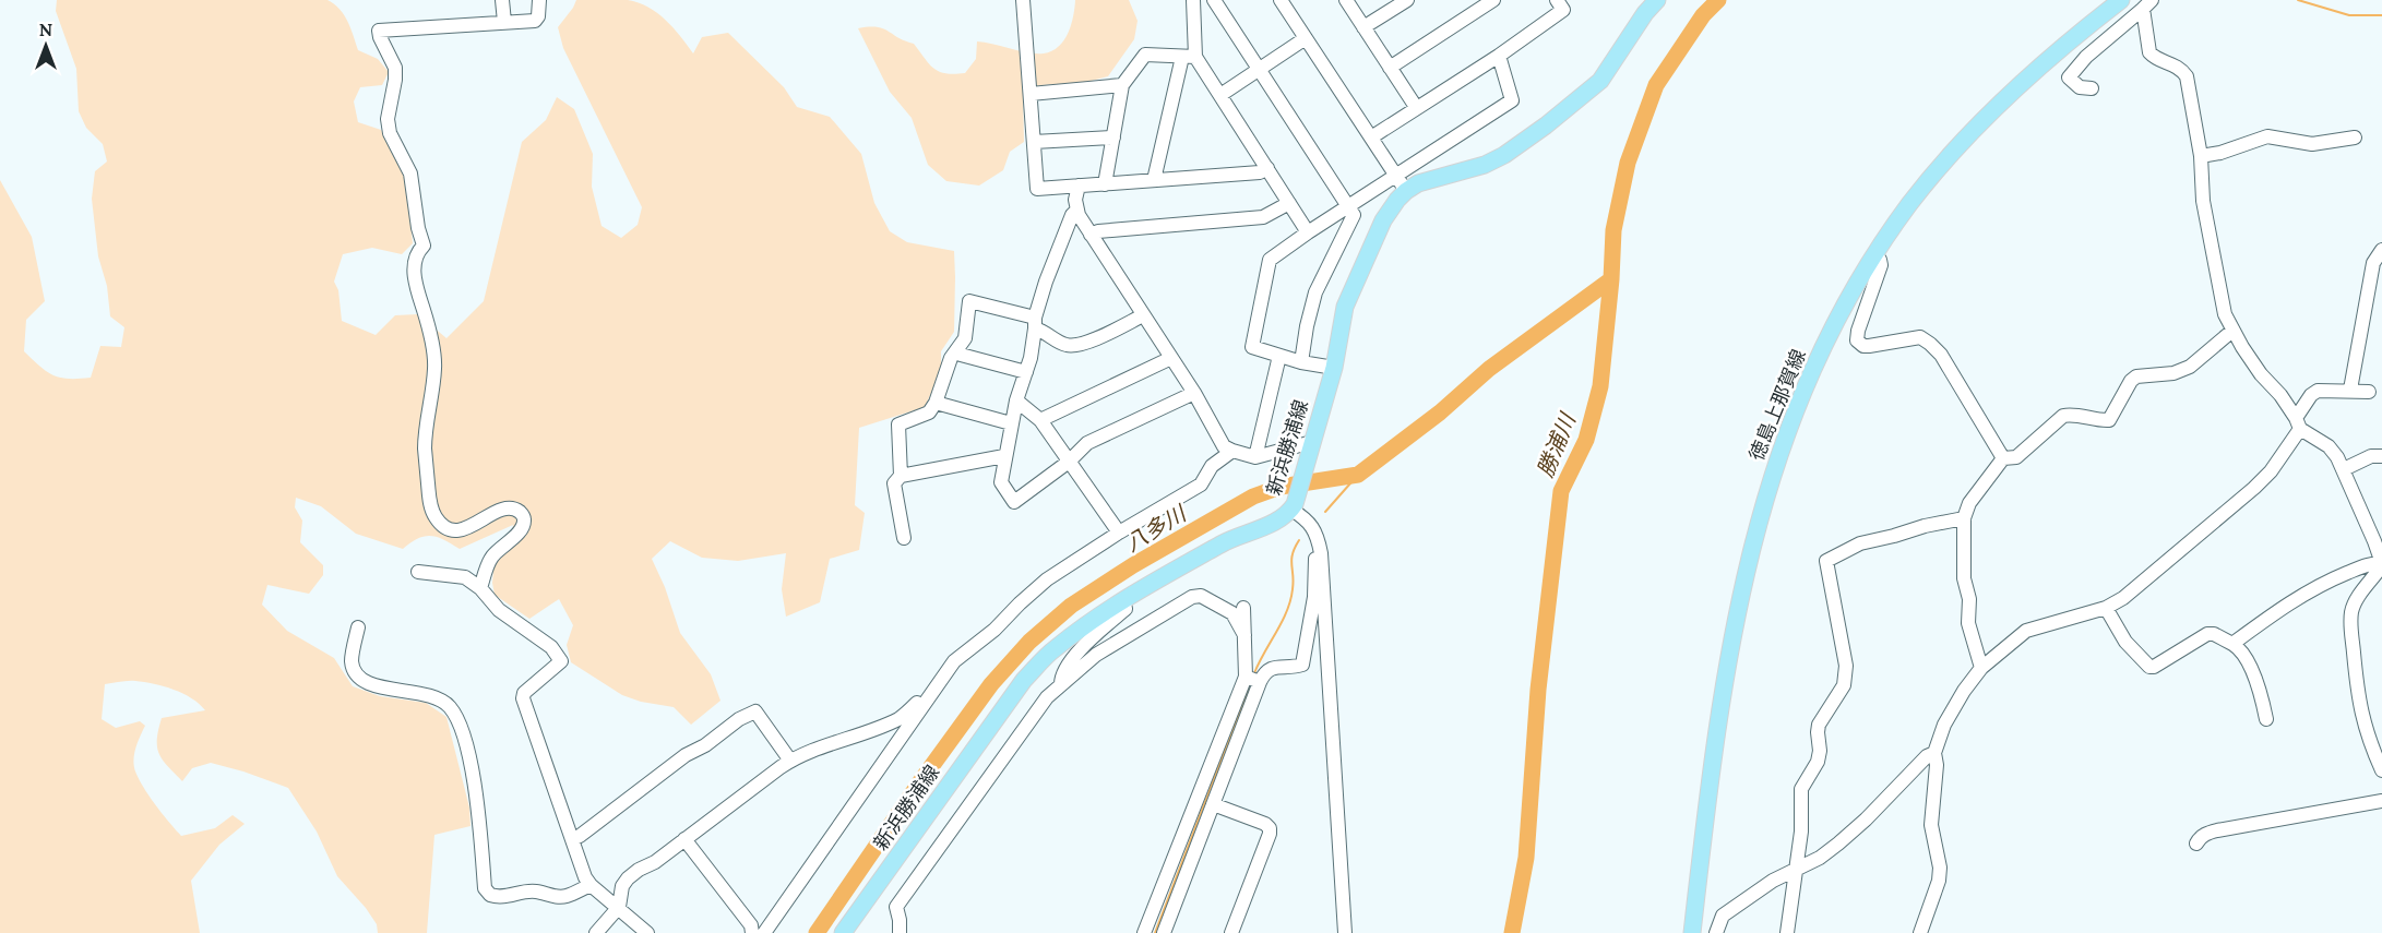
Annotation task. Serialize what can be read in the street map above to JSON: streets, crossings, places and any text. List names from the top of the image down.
{
  "streets": {
    "main road": ["徳島上那賀線", "新浜勝浦線"]
  },
  "water": ["勝浦川", "八多川"],
  "north": "top"
}
